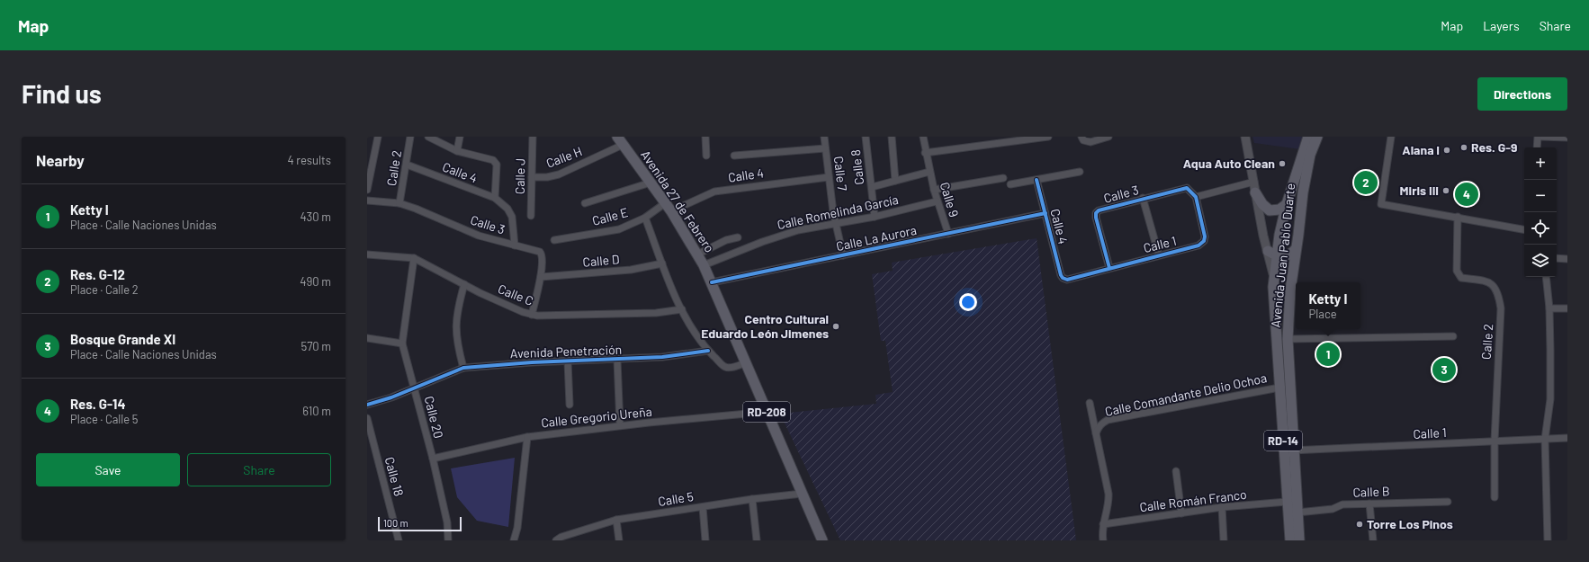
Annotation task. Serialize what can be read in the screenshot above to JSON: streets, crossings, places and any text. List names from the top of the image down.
{
  "streets": {
    "main road": [
      "Avenida 27 de Febrero",
      "Avenida Juan Pablo Duarte",
      "RD-208",
      "RD-14"
    ],
    "street": [
      "Calle H",
      "Calle 8",
      "Calle 2",
      "Calle 4",
      "Calle 7",
      "Calle J",
      "Calle 3",
      "Calle 9",
      "Calle Romelinda García",
      "Calle E",
      "Calle La Aurora",
      "Calle 1",
      "Calle D",
      "Calle C",
      "Avenida Penetración",
      "Calle Comandante Delio Ochoa",
      "Calle 20",
      "Calle Gregorio Ureña",
      "Calle 18",
      "Calle B",
      "Calle 5",
      "Calle Román Franco"
    ]
  },
  "crossings": [
    ["Calle H", "Calle J"],
    ["Calle H", "Avenida 27 de Febrero"],
    ["Calle 8", "Calle Romelinda García"],
    ["Calle 2", "Calle 4"],
    ["Calle 2", "Calle 3"],
    ["Calle 2", "Calle 1"],
    ["Calle 4", "Calle 7"],
    ["Calle 4", "Calle 3"],
    ["Calle 4", "Avenida 27 de Febrero"],
    ["Calle 4", "Calle E"],
    ["Calle 4", "Calle La Aurora"],
    ["Calle 4", "Calle 1"],
    ["Calle 7", "Calle Romelinda García"],
    ["Calle 7", "Calle La Aurora"],
    ["Calle 3", "Calle 1"],
    ["Calle 3", "Calle D"],
    ["Calle 3", "Calle C"],
    ["Calle 9", "Calle Romelinda García"],
    ["Calle 9", "Calle La Aurora"],
    ["Avenida 27 de Febrero", "Calle Romelinda García"],
    ["Avenida 27 de Febrero", "Calle E"],
    ["Avenida 27 de Febrero", "Calle La Aurora"],
    ["Avenida 27 de Febrero", "Calle Gregorio Ureña"],
    ["Avenida 27 de Febrero", "Calle 5"],
    ["Calle 1", "Avenida Juan Pablo Duarte"],
    ["Avenida Juan Pablo Duarte", "Calle Comandante Delio Ochoa"],
    ["Avenida Juan Pablo Duarte", "RD-14"],
    ["Avenida Juan Pablo Duarte", "Calle B"],
    ["Avenida Juan Pablo Duarte", "Calle Román Franco"],
    ["Calle C", "Calle 20"],
    ["Avenida Penetración", "Calle 20"],
    ["Calle 20", "Calle Gregorio Ureña"]
  ],
  "places": [
    "Res. G-9",
    "Alana I",
    "Aqua Auto Clean",
    "Miris III",
    "Centro Cultural Eduardo León Jimenes",
    "Torre Los Pinos"
  ],
  "scale_bar": "100 m",
  "page": {
    "header": "Map",
    "nav": ["Map", "Layers", "Share"],
    "buttons": [
      "Directions",
      ["Save", "Share"]
    ],
    "title": "Find us",
    "heading": ["Nearby", "4 results"],
    "map_buttons": ["+", "−"],
    "pins": [
      "2",
      "4",
      "1",
      "3"
    ],
    "list": [
      {
        "mark": "1",
        "name": "Ketty I",
        "note": "Place · Calle Naciones Unidas",
        "value": "430 m"
      },
      {
        "mark": "2",
        "name": "Res. G-12",
        "note": "Place · Calle 2",
        "value": "490 m"
      },
      {
        "mark": "3",
        "name": "Bosque Grande XI",
        "note": "Place · Calle Naciones Unidas",
        "value": "570 m"
      },
      {
        "mark": "4",
        "name": "Res. G-14",
        "note": "Place · Calle 5",
        "value": "610 m"
      }
    ],
    "popup": ["Ketty I", "Place"],
    "scale": "100 m"
  }
}
